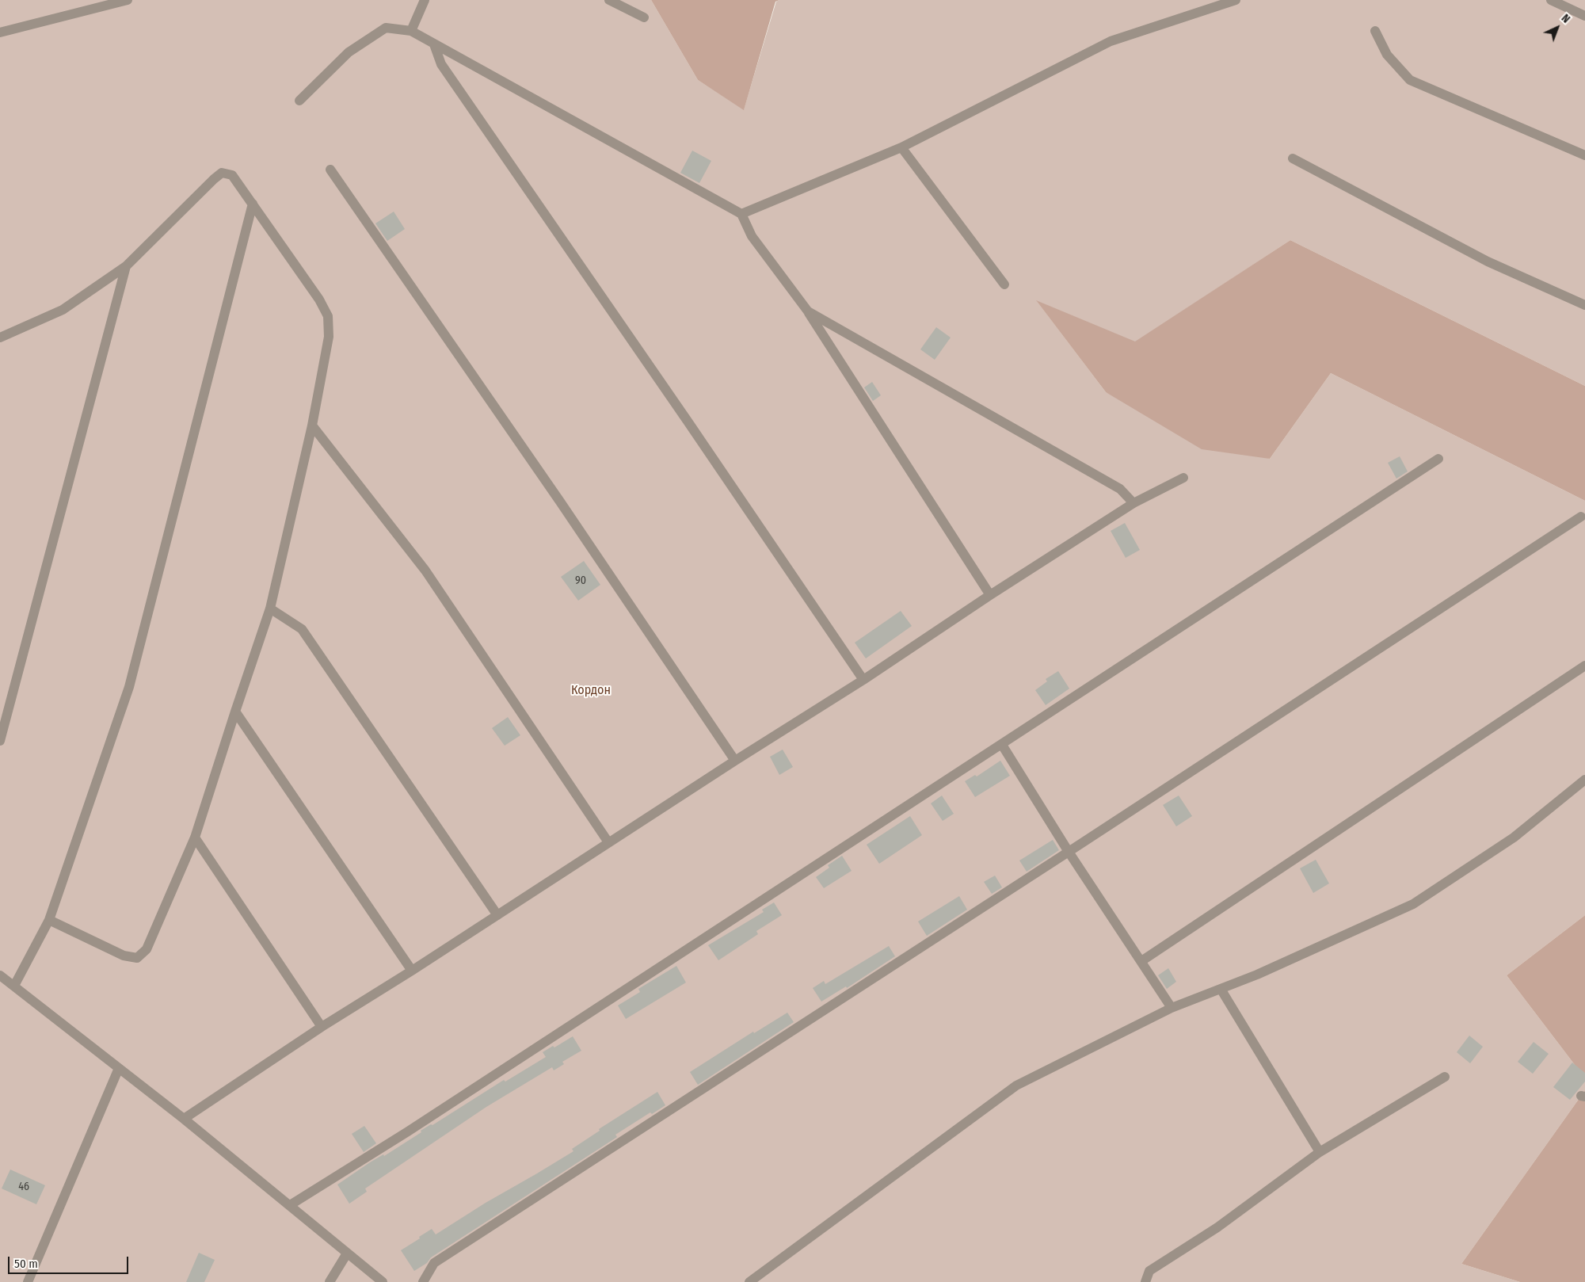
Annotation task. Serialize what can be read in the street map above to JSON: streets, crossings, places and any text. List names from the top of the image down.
{
  "parks": ["Кордон"],
  "house_numbers": ["90", "46"],
  "scale_bar": "50 m",
  "north": "top right"
}
